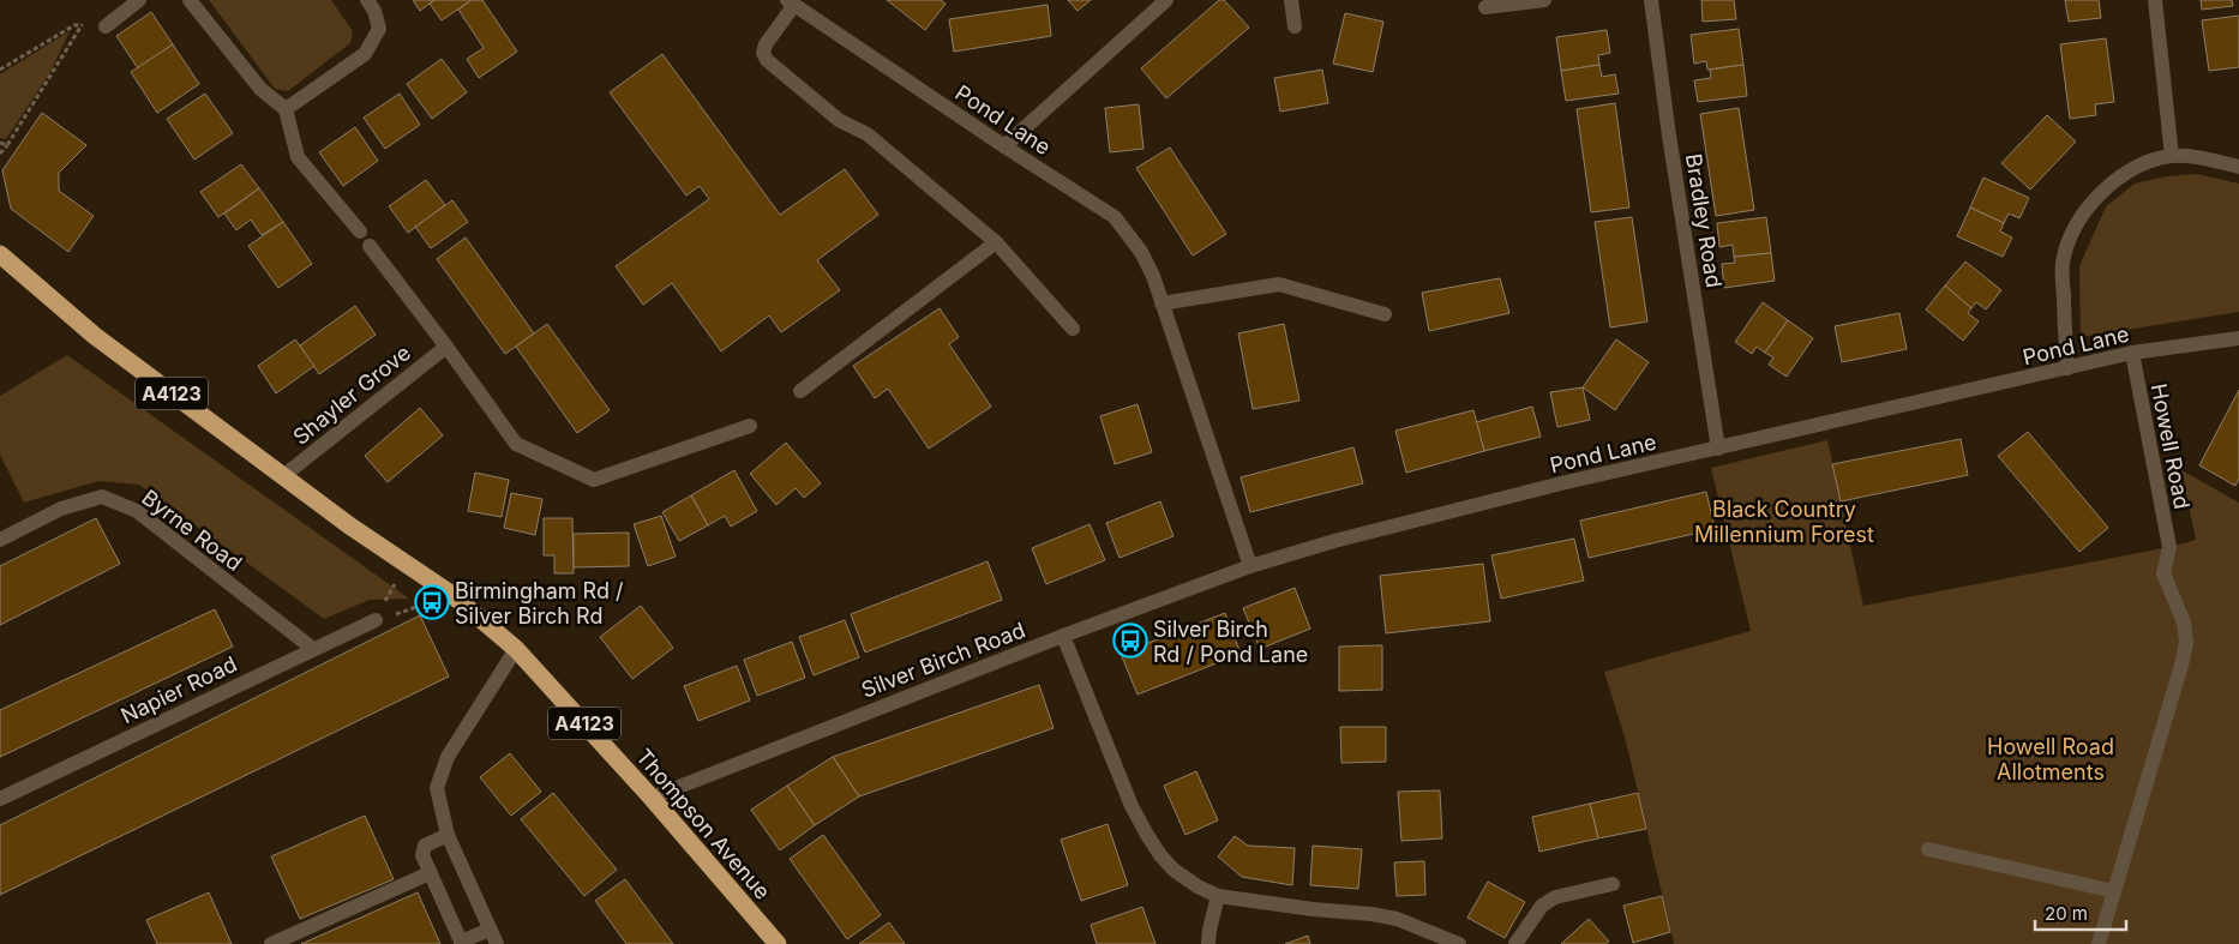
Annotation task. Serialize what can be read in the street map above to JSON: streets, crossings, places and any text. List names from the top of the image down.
{
  "streets": {
    "highway": ["A4123", "Thompson Avenue"],
    "street": [
      "Pond Lane",
      "Bradley Road",
      "Shayler Grove",
      "Howell Road",
      "Byrne Road",
      "Silver Birch Road",
      "Napier Road"
    ]
  },
  "crossings": [
    ["Pond Lane", "Bradley Road"],
    ["Pond Lane", "Howell Road"],
    ["Pond Lane", "Silver Birch Road"],
    ["A4123", "Shayler Grove"],
    ["A4123", "Thompson Avenue"],
    ["Shayler Grove", "Thompson Avenue"],
    ["Byrne Road", "Napier Road"],
    ["Silver Birch Road", "Thompson Avenue"]
  ],
  "parks": ["Black Country Millennium Forest", "Howell Road Allotments"],
  "places": {
    "bus stop": ["Birmingham Rd / Silver Birch Rd", "Silver Birch Rd / Pond Lane"]
  },
  "scale_bar": "20 m"
}
